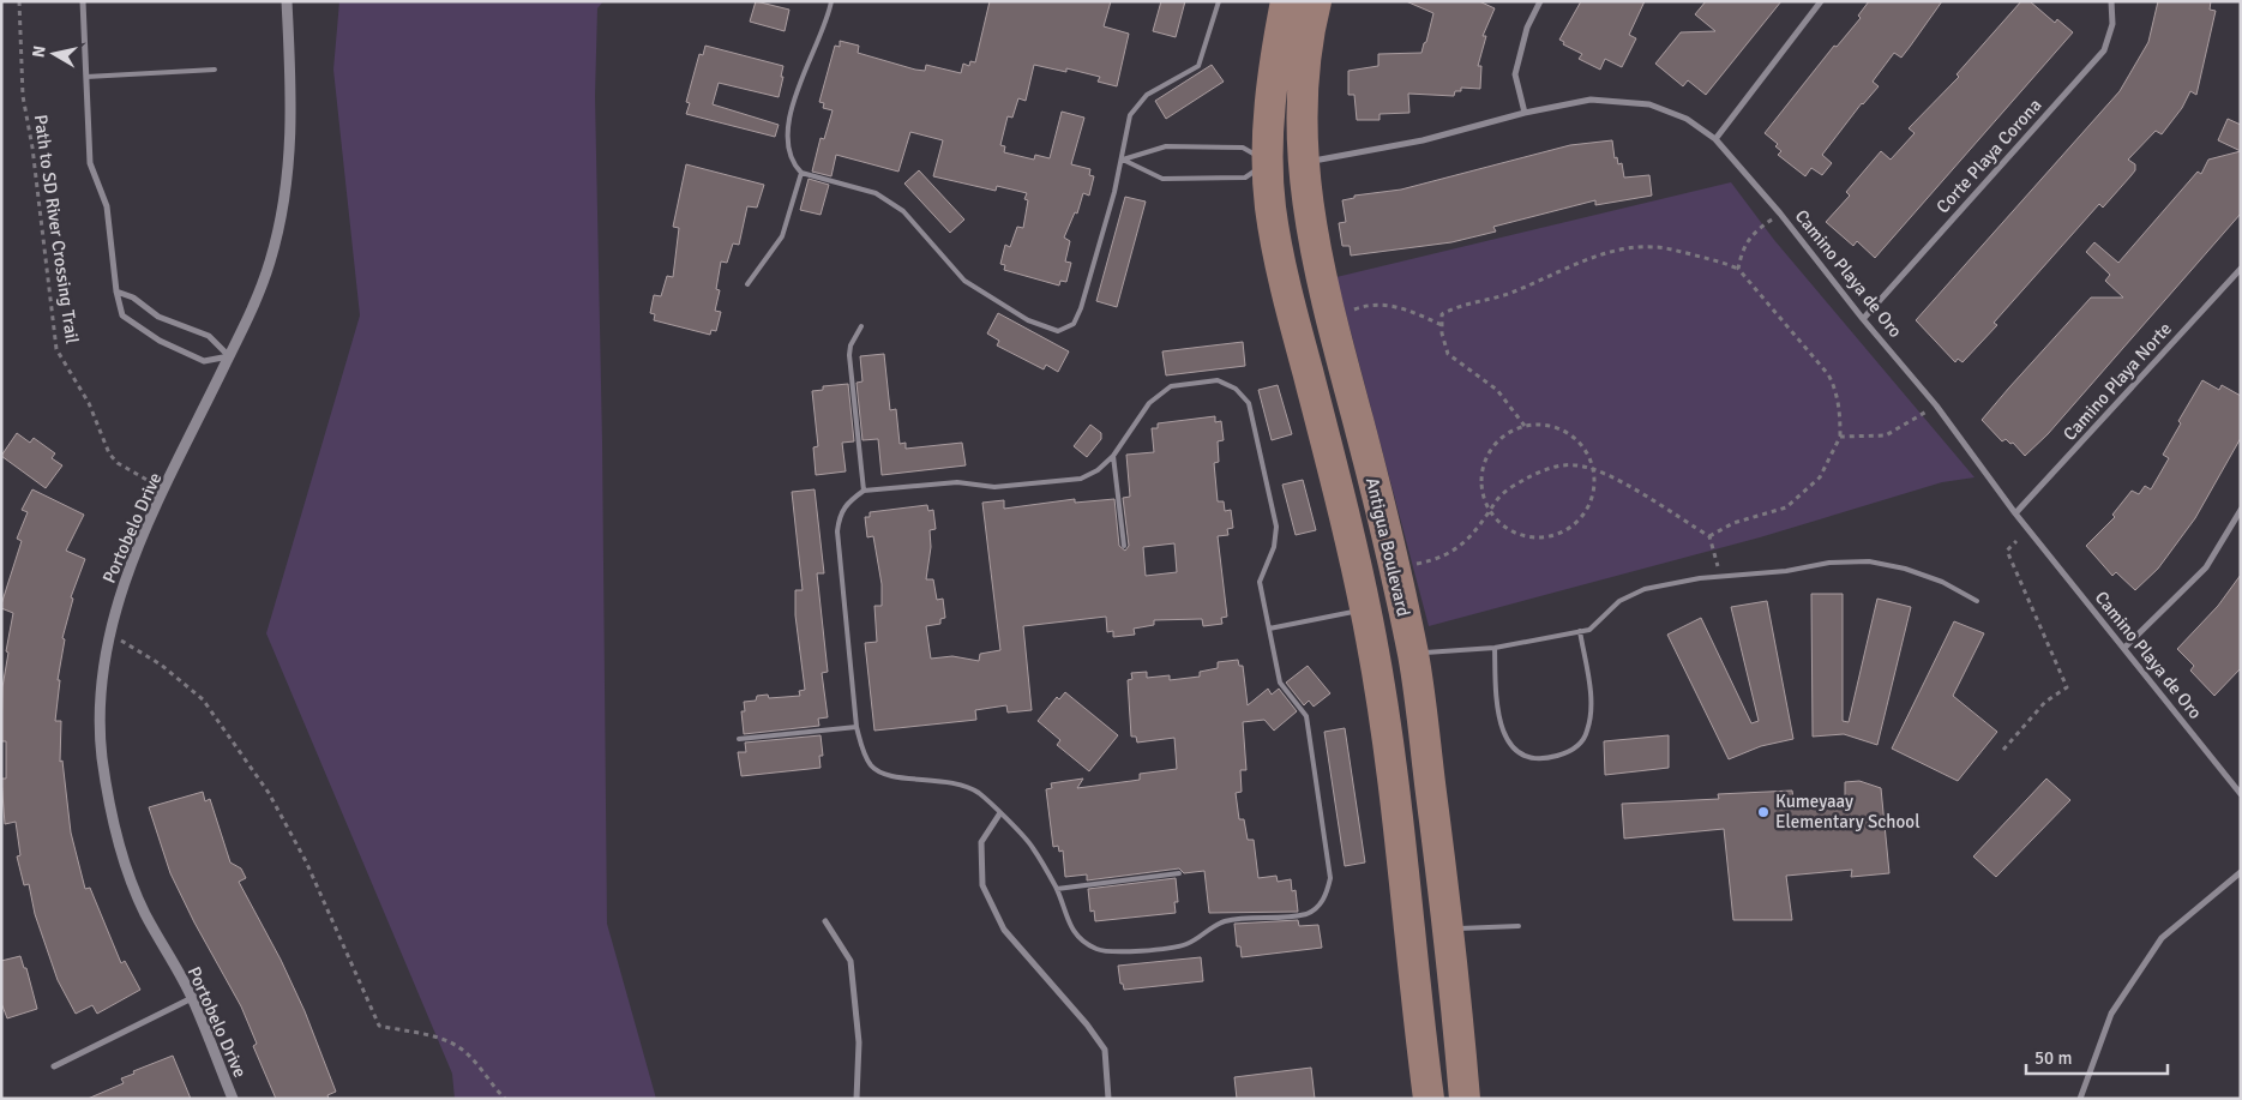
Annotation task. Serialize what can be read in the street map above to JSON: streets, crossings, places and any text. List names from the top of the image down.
{
  "streets": {
    "main road": ["Antigua Boulevard"],
    "street": [
      "Corte Playa Corona",
      "Camino Playa de Oro",
      "Camino Playa Norte",
      "Portobelo Drive"
    ],
    "path": ["Path to SD River Crossing Trail"]
  },
  "crossings": [
    ["Corte Playa Corona", "Camino Playa de Oro"],
    ["Path to SD River Crossing Trail", "Portobelo Drive"],
    ["Camino Playa de Oro", "Camino Playa Norte"],
    ["Camino Playa de Oro", "Antigua Boulevard"]
  ],
  "places": ["Kumeyaay Elementary School"],
  "scale_bar": "50 m",
  "north": "left"
}
